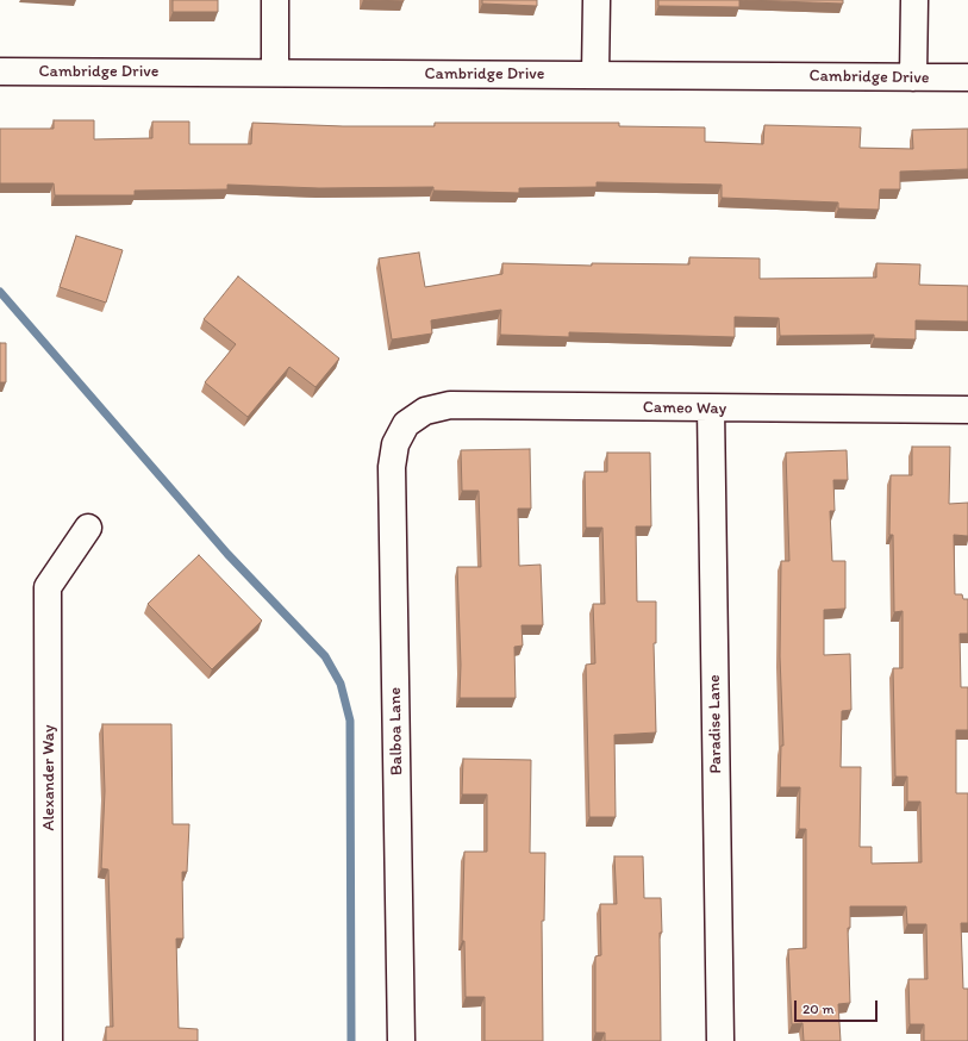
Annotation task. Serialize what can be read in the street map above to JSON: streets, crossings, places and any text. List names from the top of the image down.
{
  "streets": {
    "street": [
      "Cambridge Drive",
      "Cameo Way",
      "Paradise Lane",
      "Balboa Lane",
      "Alexander Way"
    ]
  },
  "crossings": [
    ["Cameo Way", "Paradise Lane"],
    ["Cameo Way", "Balboa Lane"]
  ],
  "scale_bar": "20 m"
}
